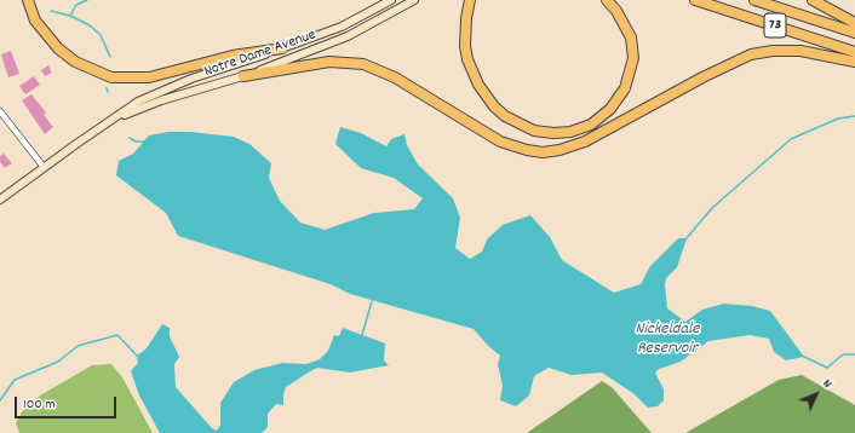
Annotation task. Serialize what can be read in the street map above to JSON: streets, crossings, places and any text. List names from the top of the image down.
{
  "streets": {
    "highway": ["73"],
    "main road": ["Notre Dame Avenue"]
  },
  "water": ["Nickeldale Reservoir"],
  "scale_bar": "100 m",
  "north": "top right"
}
